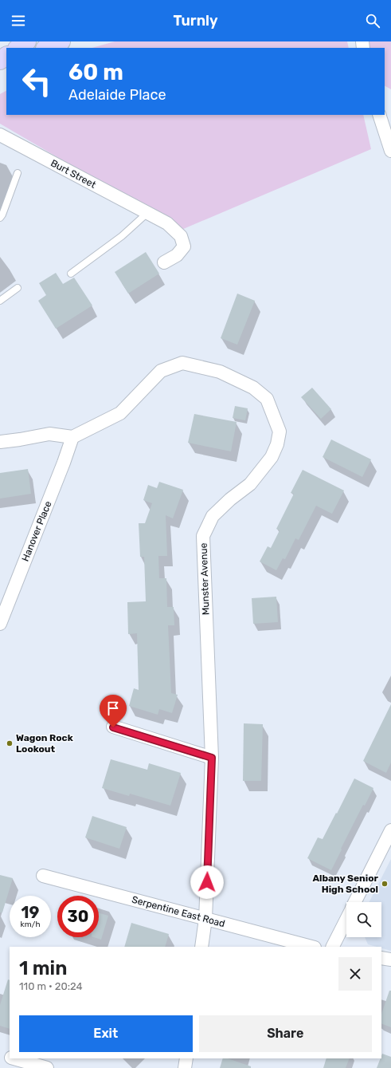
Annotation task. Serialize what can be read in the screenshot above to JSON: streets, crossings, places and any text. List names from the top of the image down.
{
  "streets": {
    "street": [
      "Burt Street",
      "Hanover Place",
      "Munster Avenue",
      "Serpentine East Road"
    ]
  },
  "crossings": [
    ["Hanover Place", "Munster Avenue"],
    ["Munster Avenue", "Serpentine East Road"]
  ],
  "places": ["Wagon Rock Lookout", "Albany Senior High School"],
  "page": {
    "header": "Turnly",
    "turn": ["60 m", "Adelaide Place"],
    "speed": "19 km/h",
    "limit": "30",
    "heading": ["1 min", "110 m · 20:24"],
    "buttons": ["Exit", "Share"]
  }
}
